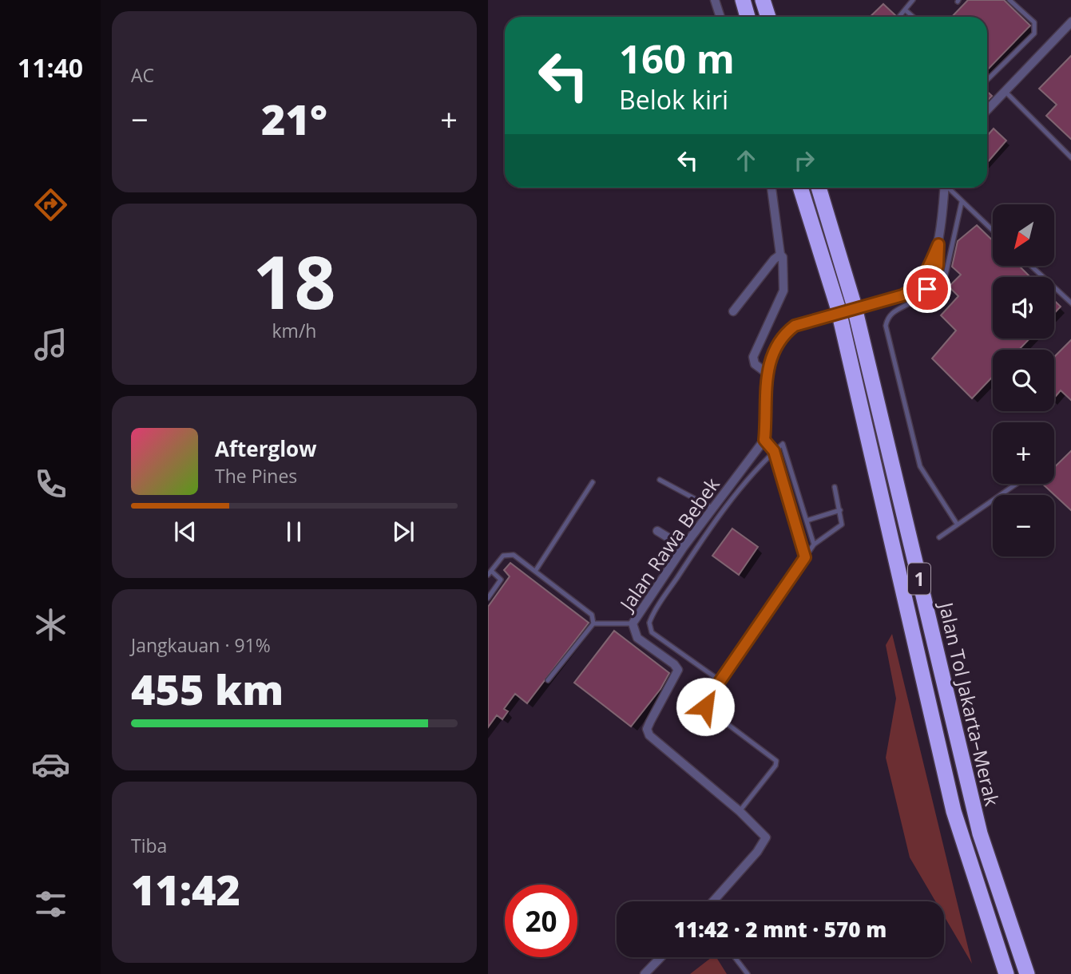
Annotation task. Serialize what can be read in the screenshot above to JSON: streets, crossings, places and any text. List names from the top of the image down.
{
  "streets": {
    "highway": ["1", "Jalan Tol Jakarta–Merak"],
    "street": ["Jalan Rawa Bebek"]
  },
  "north": "bottom left",
  "page": {
    "tabs": "11:40",
    "tile": [
      "AC",
      ["18", "km/h"],
      ["Jangkauan · 91%", "455 km"],
      ["Tiba", "11:42"]
    ],
    "turn": ["160 m", "Belok kiri"],
    "heat": ["−", "21°", "+"],
    "map_buttons": ["+", "−"],
    "song": ["Afterglow", "The Pines"],
    "limit": "20",
    "trip": "11:42 · 2 mnt · 570 m"
  }
}
